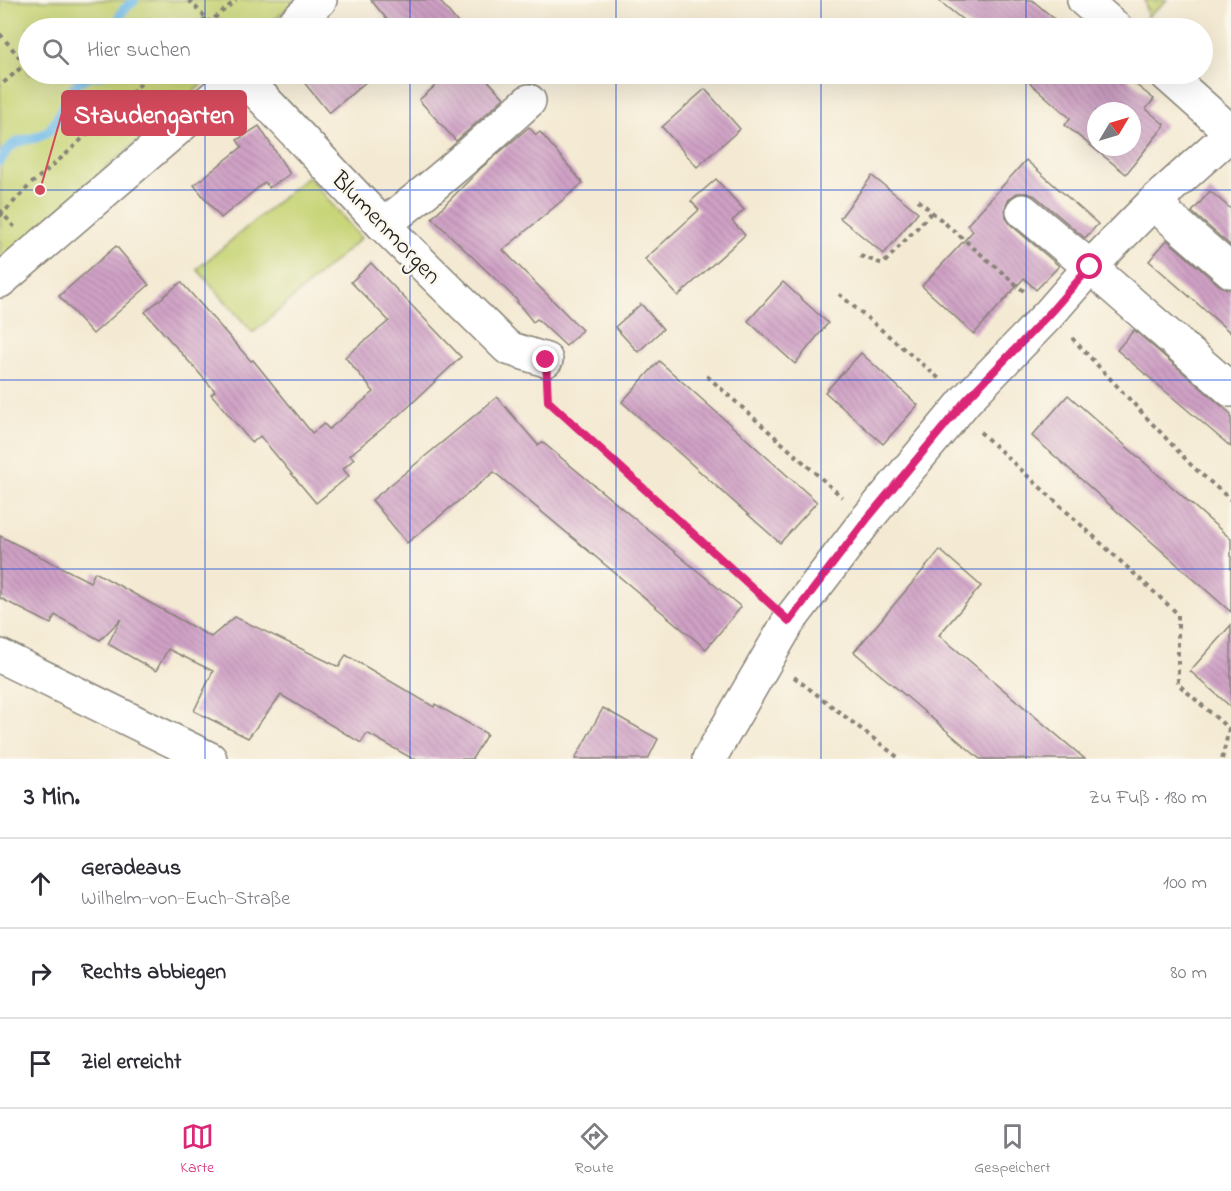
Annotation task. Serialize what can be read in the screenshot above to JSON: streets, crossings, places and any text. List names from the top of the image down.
{
  "streets": {
    "street": ["Blumenmorgen"]
  },
  "places": ["Staudengarten"],
  "north": "top right",
  "page": {
    "search": "Hier suchen",
    "heading": ["3 Min.", "Zu Fuß · 180 m"],
    "list": [
      ["Geradeaus", "Wilhelm-von-Euch-Straße", "100 m"],
      ["Rechts abbiegen", "80 m"],
      "Ziel erreicht"
    ],
    "nav": ["Karte", "Route", "Gespeichert"]
  }
}
